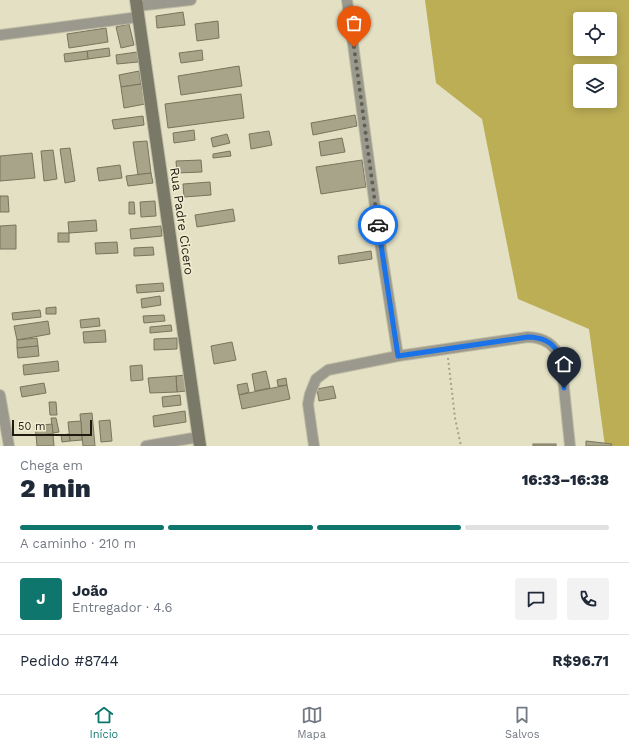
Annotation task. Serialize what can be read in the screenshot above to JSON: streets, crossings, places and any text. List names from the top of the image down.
{
  "streets": {
    "street": ["Rua Padre Cicero"]
  },
  "scale_bar": "50 m",
  "page": {
    "scale": "50 m",
    "heading": ["2 min", "Chega em", "16:33–16:38"],
    "panel": [
      "João",
      "Entregador · 4.6",
      "Pedido #8744",
      "R$96.71"
    ],
    "bar": "A caminho · 210 m",
    "round": "J",
    "tabs": ["Início", "Mapa", "Salvos"]
  }
}
